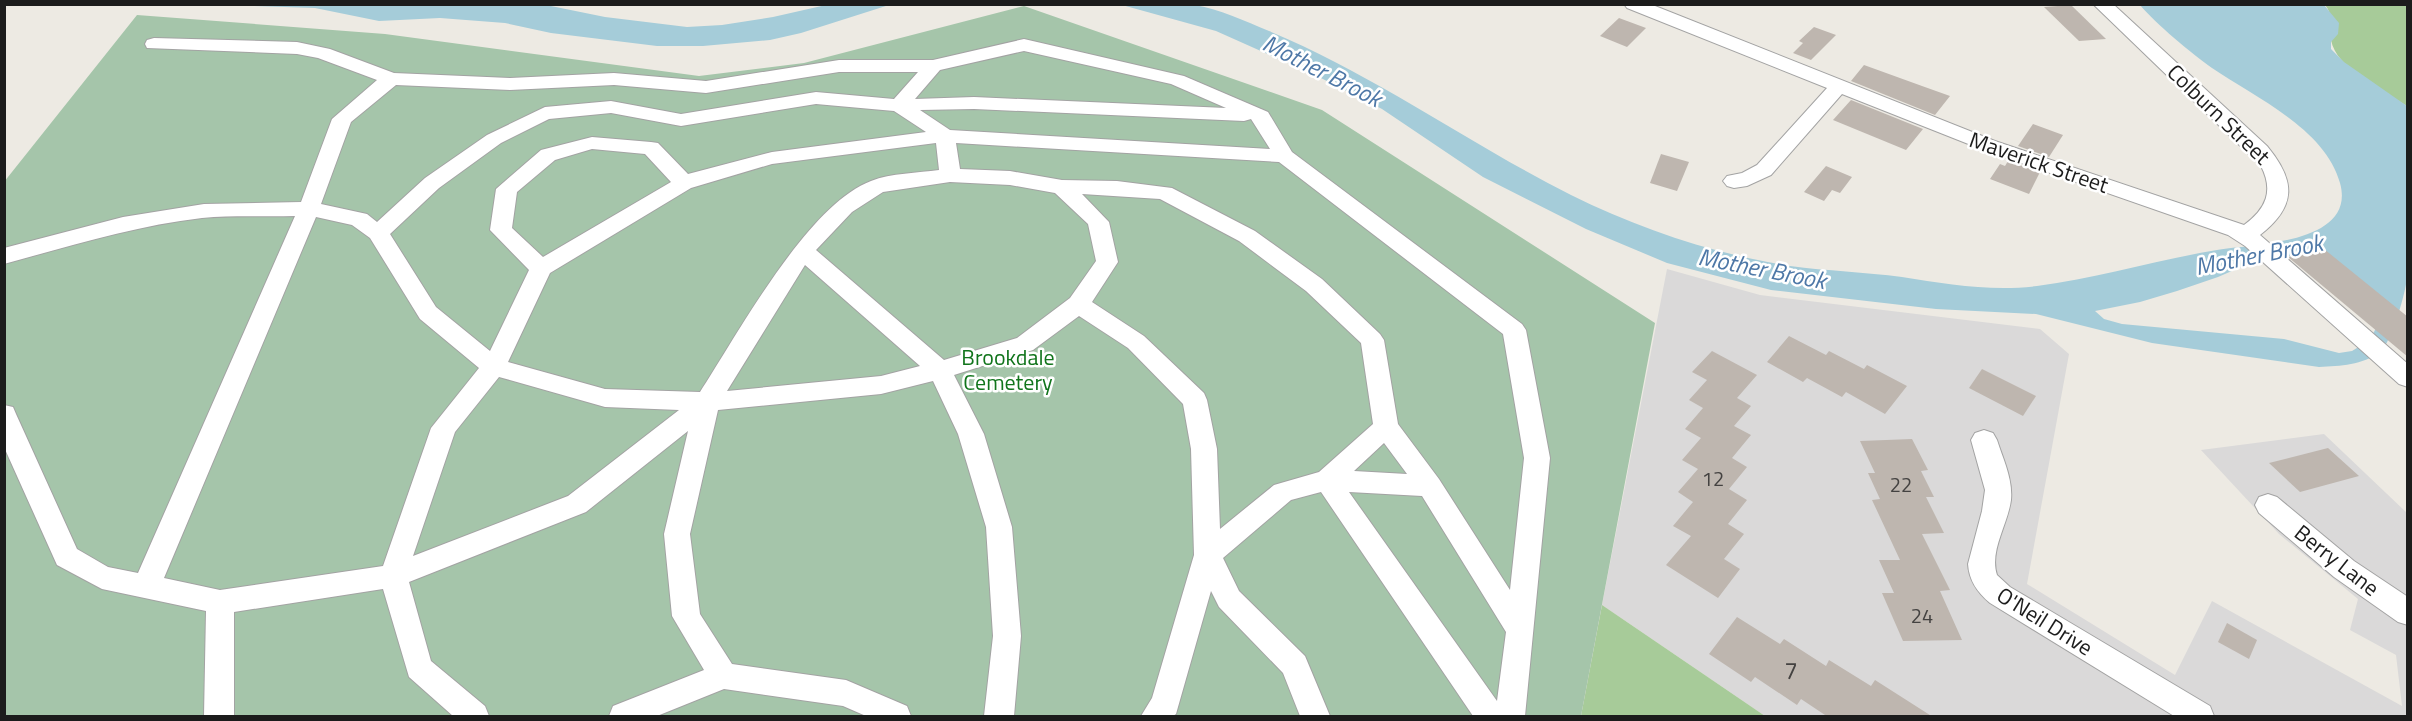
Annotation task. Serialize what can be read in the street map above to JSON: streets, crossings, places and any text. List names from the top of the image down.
{
  "streets": {
    "street": [
      "Colburn Street",
      "Maverick Street",
      "Berry Lane",
      "O'Neil Drive"
    ]
  },
  "crossings": [
    ["Colburn Street", "Maverick Street"]
  ],
  "water": ["Mother Brook"],
  "parks": ["Brookdale Cemetery"],
  "house_numbers": [
    "12",
    "22",
    "24",
    "7"
  ]
}
